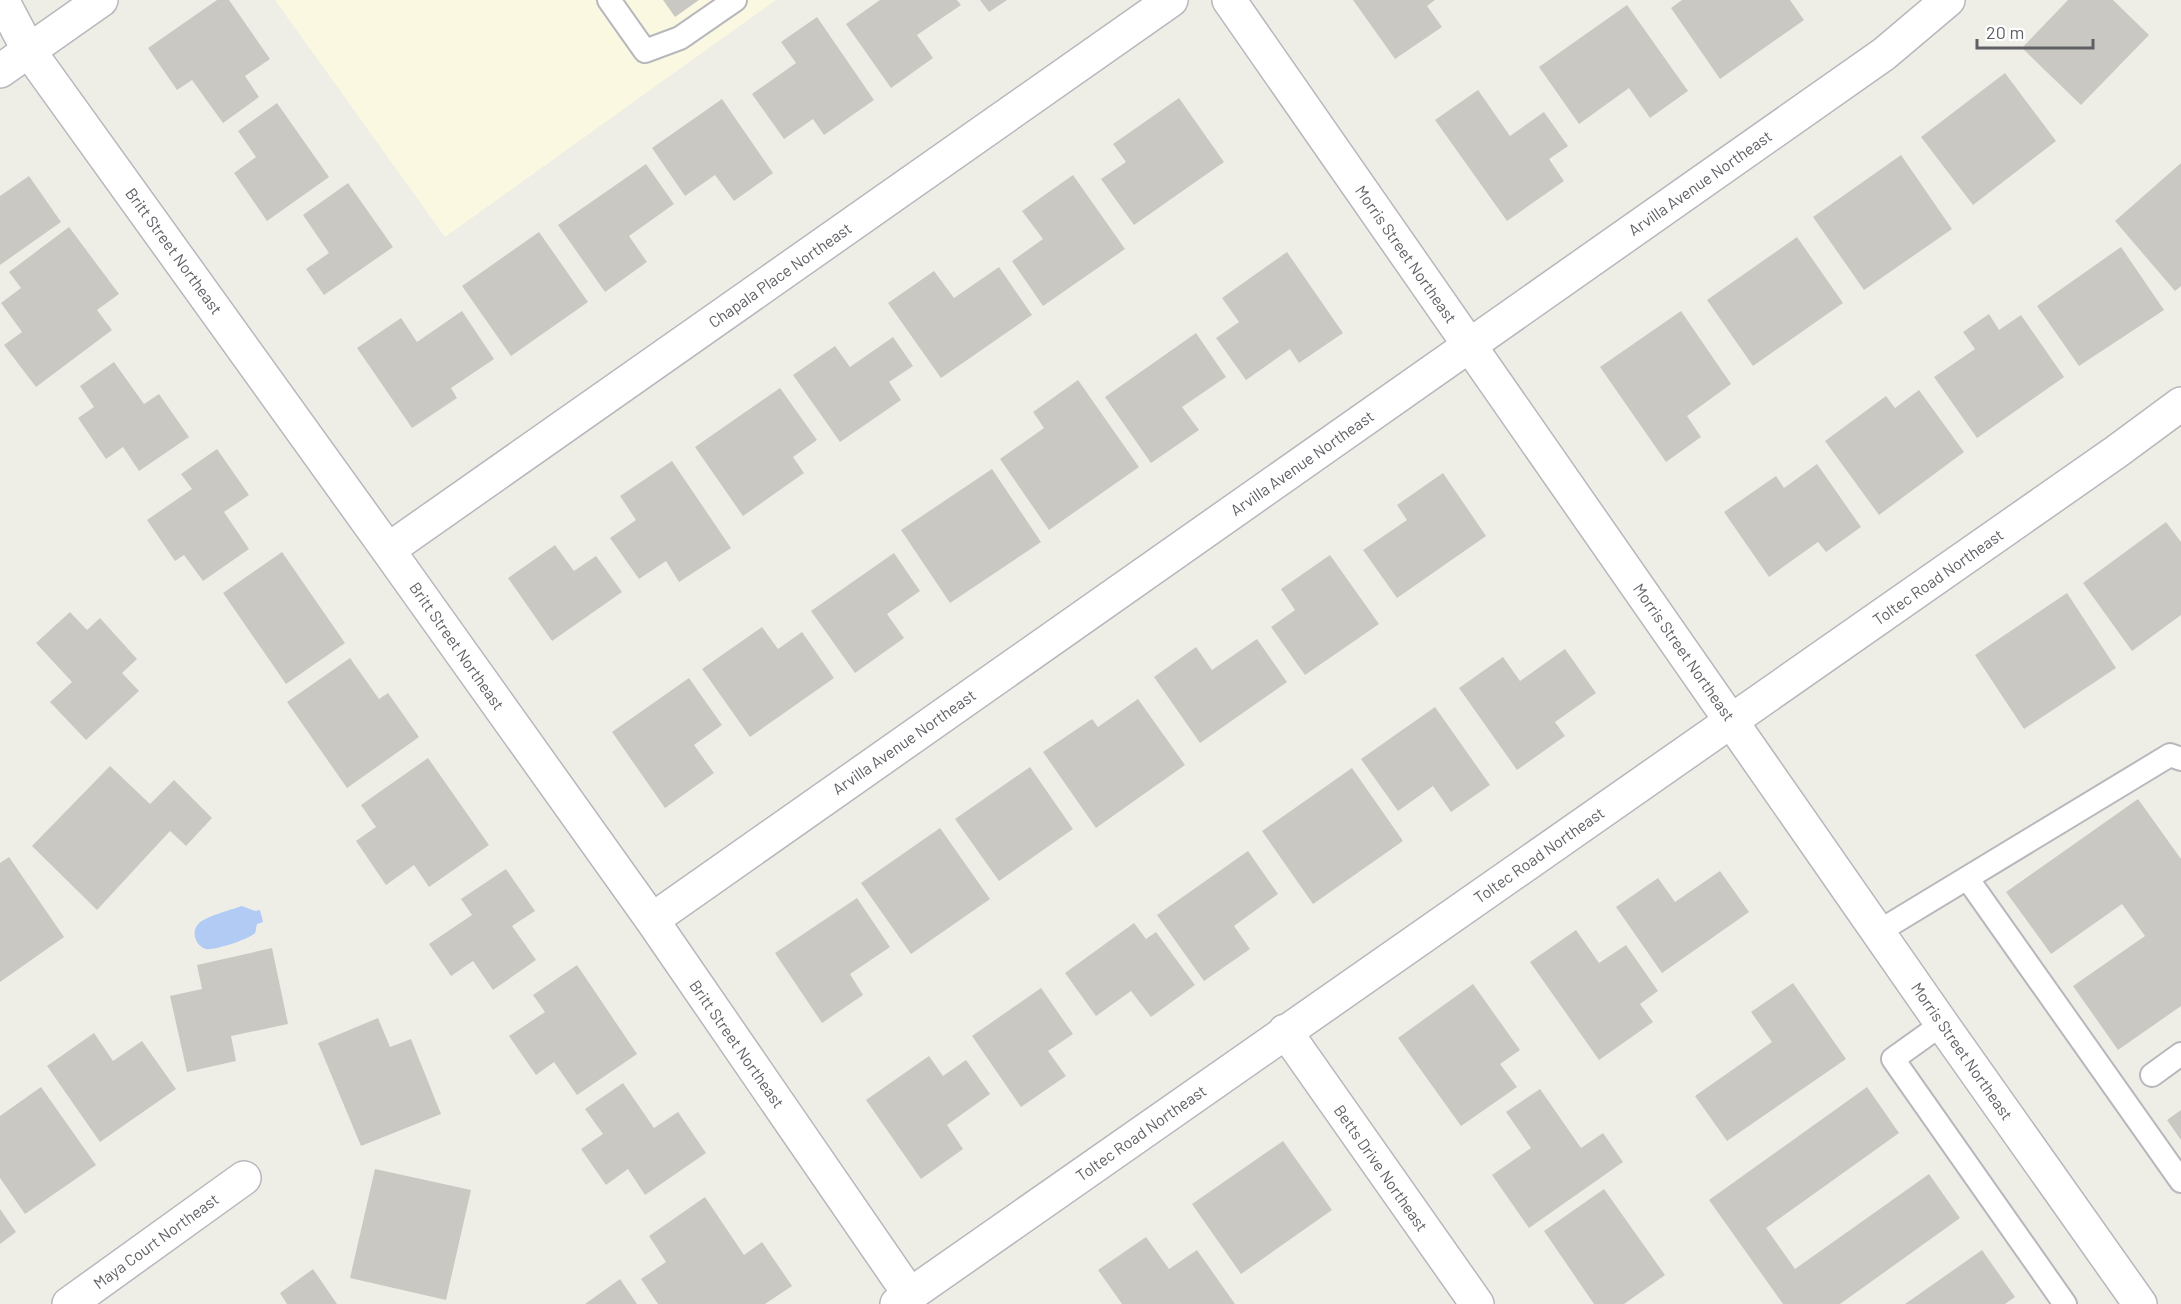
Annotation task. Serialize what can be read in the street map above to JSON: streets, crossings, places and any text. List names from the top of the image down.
{
  "streets": {
    "street": [
      "Arvilla Avenue Northeast",
      "Britt Street Northeast",
      "Morris Street Northeast",
      "Chapala Place Northeast",
      "Toltec Road Northeast",
      "Betts Drive Northeast",
      "Maya Court Northeast"
    ]
  },
  "crossings": [
    ["Arvilla Avenue Northeast", "Britt Street Northeast"],
    ["Arvilla Avenue Northeast", "Morris Street Northeast"],
    ["Britt Street Northeast", "Chapala Place Northeast"],
    ["Britt Street Northeast", "Toltec Road Northeast"],
    ["Morris Street Northeast", "Toltec Road Northeast"],
    ["Toltec Road Northeast", "Betts Drive Northeast"]
  ],
  "scale_bar": "20 m"
}
